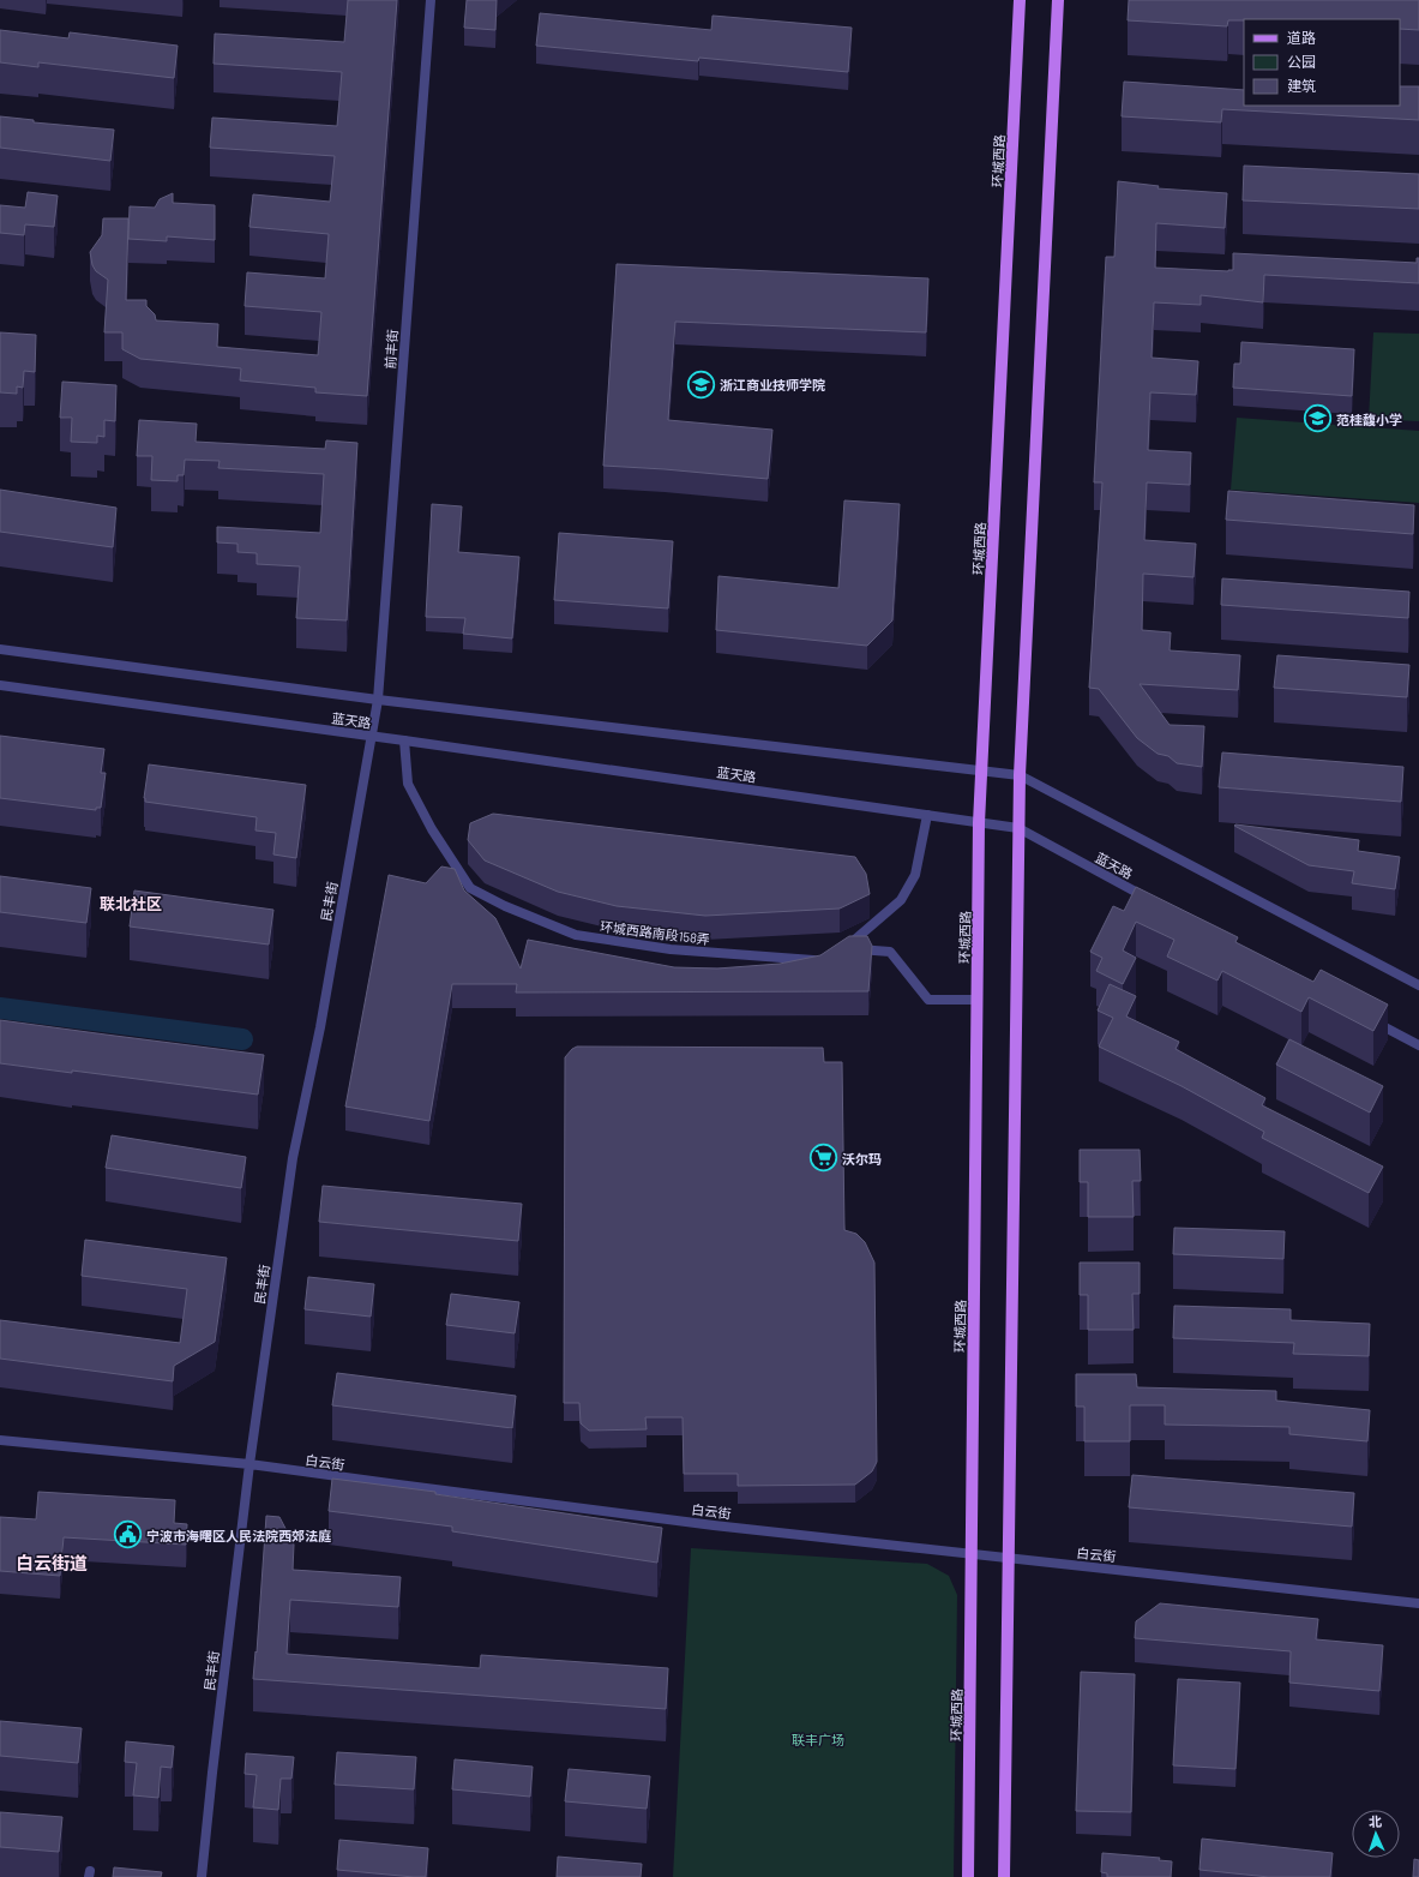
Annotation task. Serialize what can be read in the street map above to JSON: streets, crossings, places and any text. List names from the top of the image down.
{
  "streets": {
    "main road": ["环城西路"],
    "street": [
      "前丰街",
      "蓝天路",
      "民丰街",
      "环城西路南段158弄",
      "白云街"
    ]
  },
  "crossings": [
    ["环城西路", "蓝天路"],
    ["环城西路", "白云街"],
    ["前丰街", "蓝天路"],
    ["前丰街", "民丰街"],
    ["蓝天路", "民丰街"],
    ["蓝天路", "环城西路南段158弄"],
    ["民丰街", "白云街"]
  ],
  "districts": ["联北社区", "白云街道"],
  "parks": ["联丰广场"],
  "places": {
    "school or university": ["浙江商业技师学院", "范桂馥小学"],
    "supermarket": ["沃尔玛"],
    "public building": ["宁波市海曙区人民法院西郊法庭"]
  },
  "legend": ["道路", "公园", "建筑"],
  "north": "top"
}
